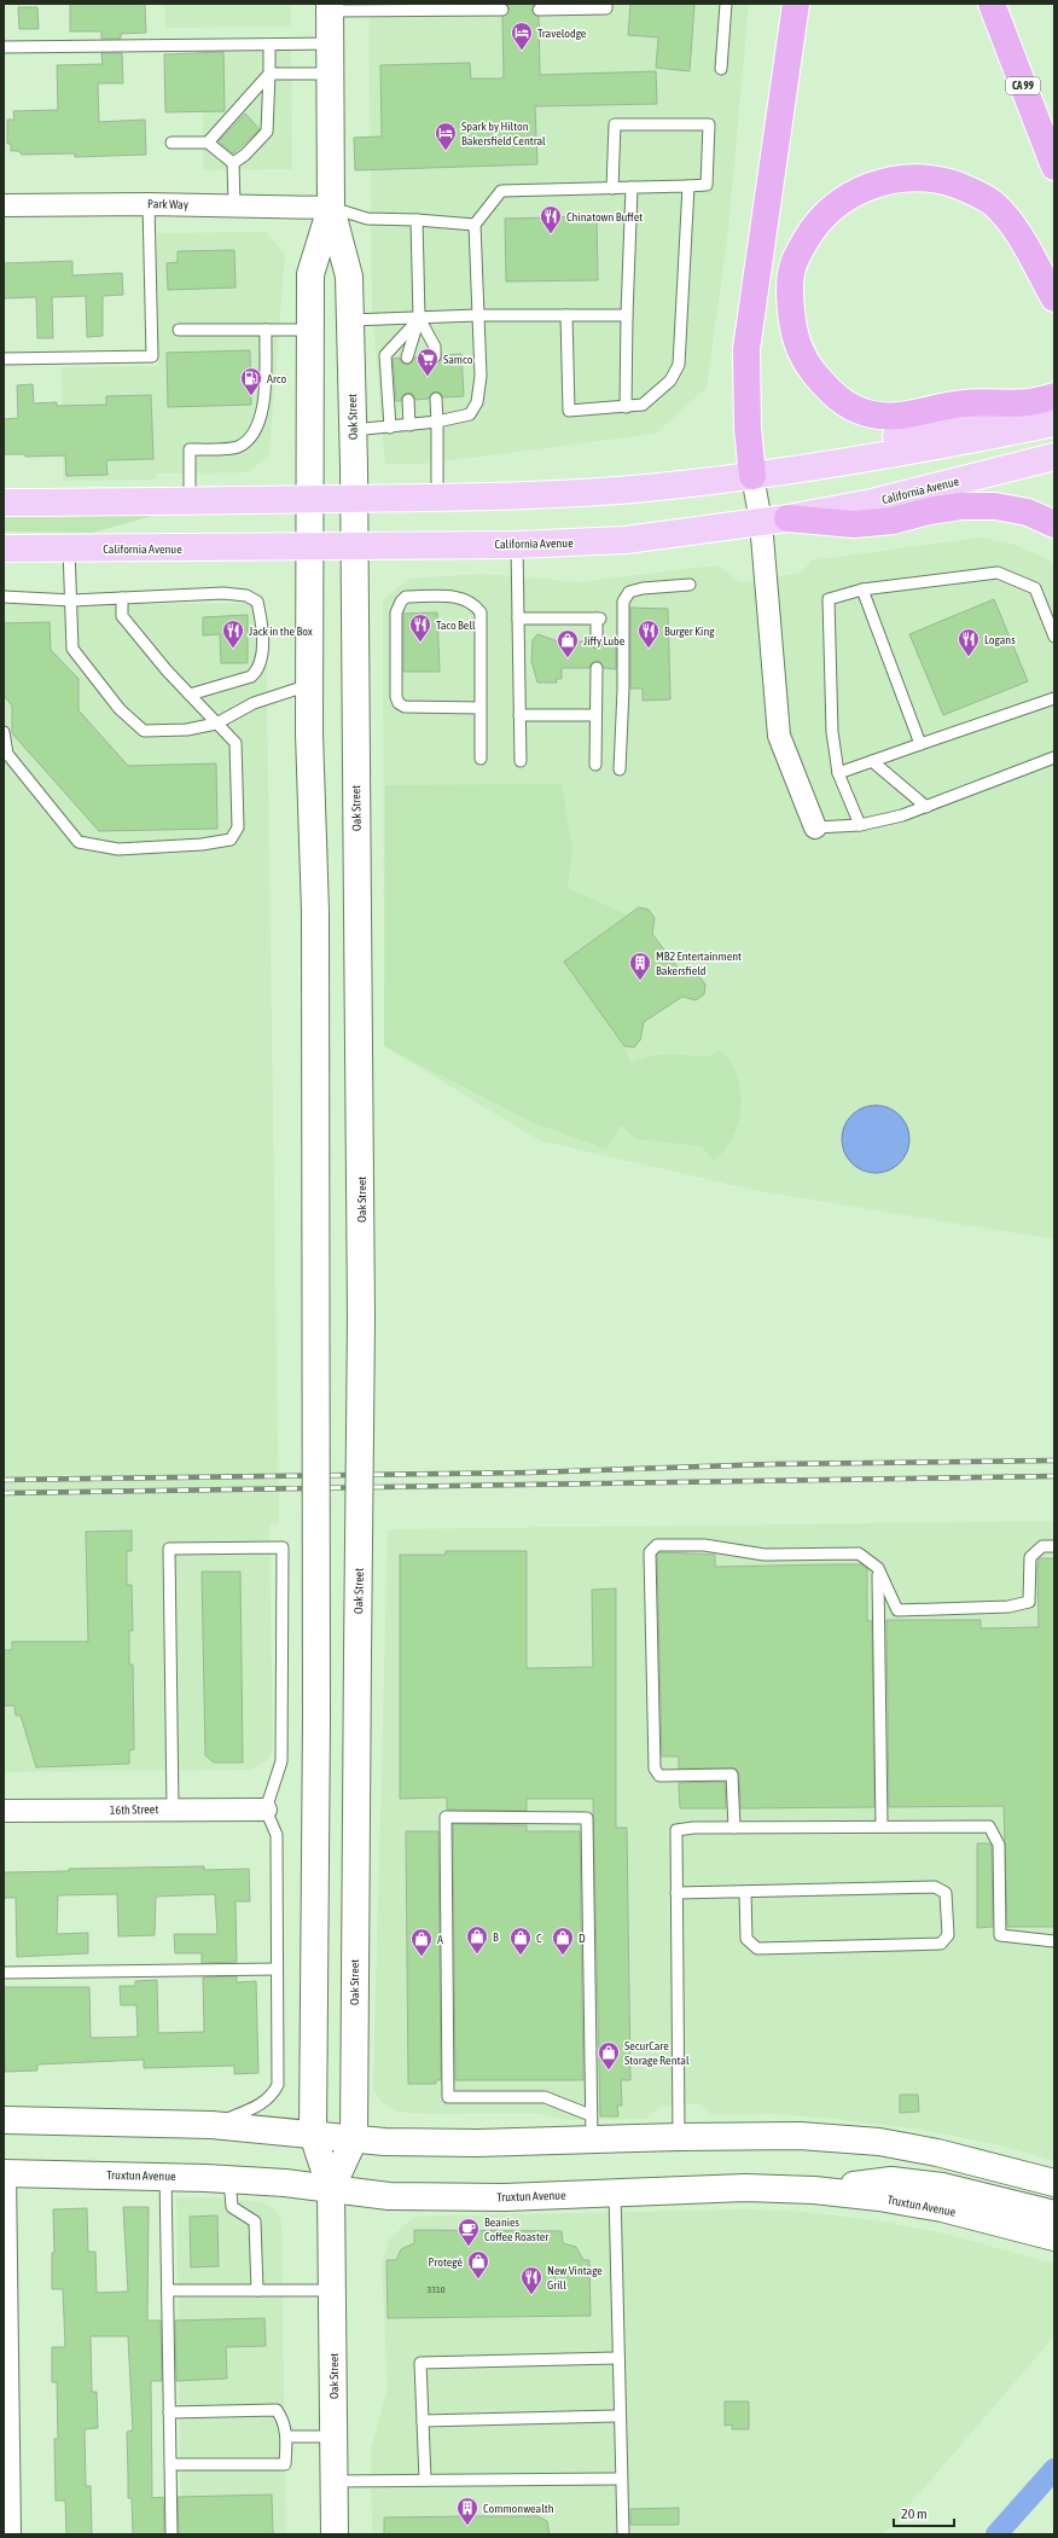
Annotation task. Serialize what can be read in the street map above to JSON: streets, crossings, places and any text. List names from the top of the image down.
{
  "streets": {
    "highway": ["CA 99"],
    "main road": ["Oak Street", "California Avenue", "Truxtun Avenue"],
    "street": ["Park Way", "16th Street"]
  },
  "crossings": [
    ["Park Way", "Oak Street"],
    ["Oak Street", "California Avenue"],
    ["Oak Street", "Truxtun Avenue"]
  ],
  "places": {
    "hotel": ["Travelodge", "Spark by Hilton Bakersfield Central"],
    "restaurant": [
      "Chinatown Buffet",
      "Taco Bell",
      "Jack in the Box",
      "Burger King",
      "Logans",
      "New Vintage Grill"
    ],
    "supermarket": ["Samco"],
    "fuel station": ["Arco"],
    "shop": [
      "Jiffy Lube",
      "B",
      "C",
      "D",
      "A",
      "SecurCare Storage Rental",
      "Protegé"
    ],
    "building": ["MB2 Entertainment Bakersfield", "Commonwealth"],
    "cafe": ["Beanies Coffee Roaster"]
  },
  "house_numbers": ["3310"],
  "scale_bar": "20 m"
}
